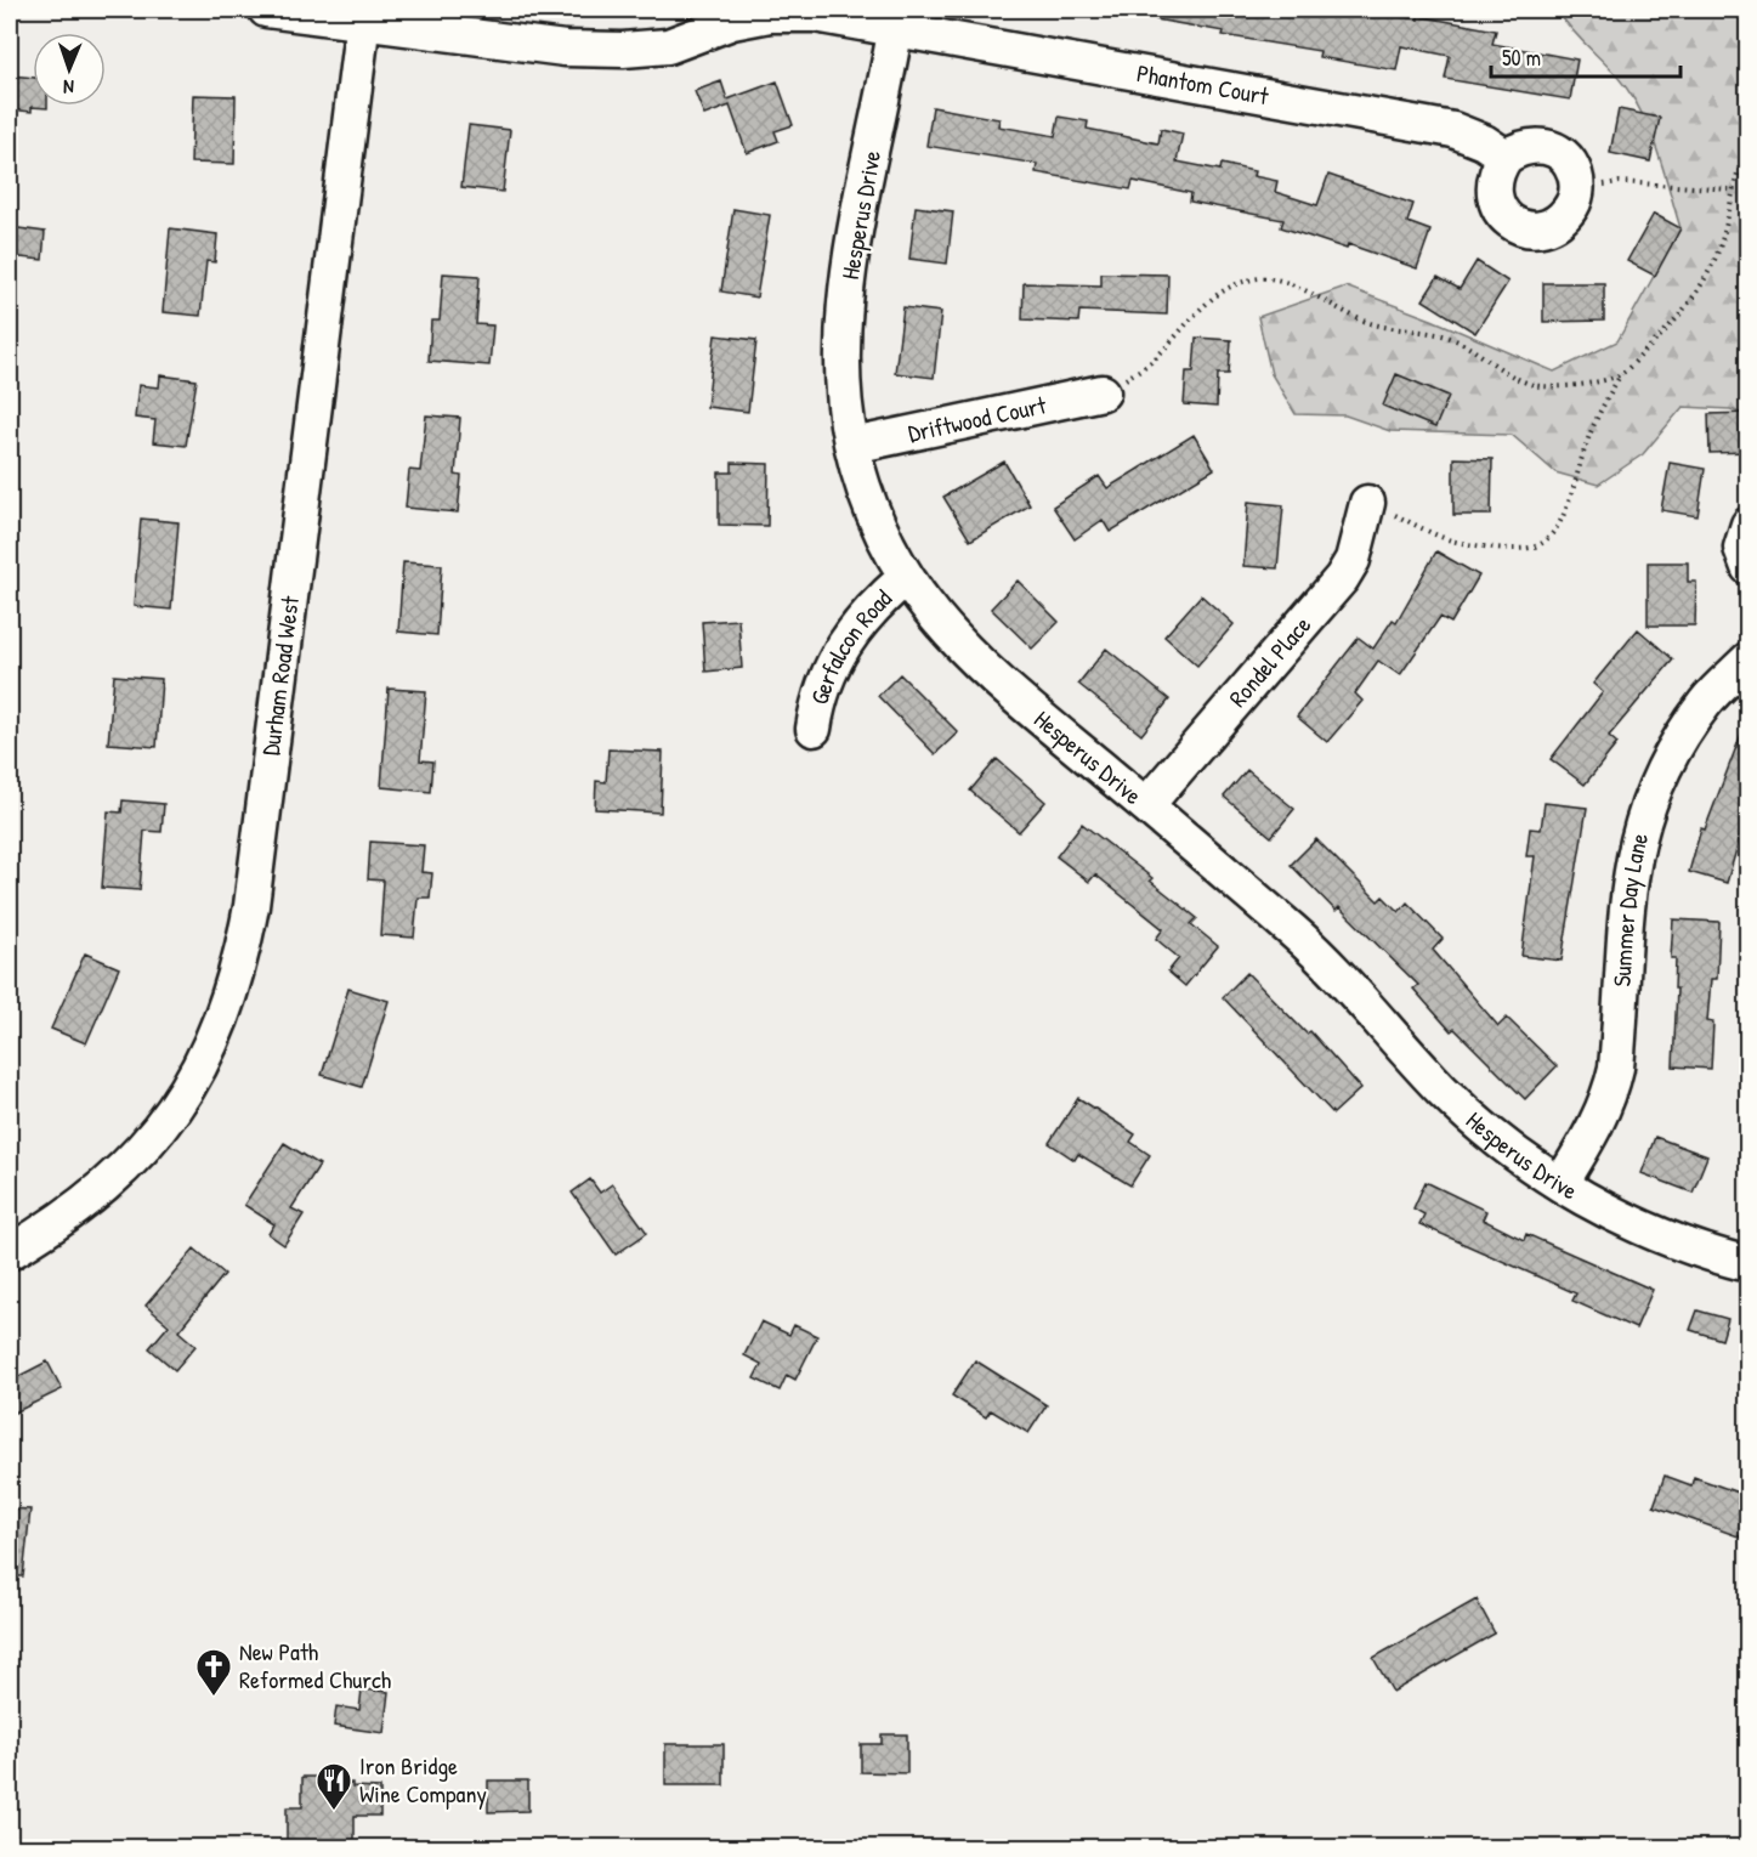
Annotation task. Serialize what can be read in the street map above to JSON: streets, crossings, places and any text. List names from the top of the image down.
{
  "streets": {
    "street": [
      "Phantom Court",
      "Hesperus Drive",
      "Driftwood Court",
      "Gerfalcon Road",
      "Rondel Place",
      "Durham Road West",
      "Summer Day Lane"
    ]
  },
  "crossings": [
    ["Phantom Court", "Hesperus Drive"],
    ["Phantom Court", "Durham Road West"],
    ["Hesperus Drive", "Driftwood Court"],
    ["Hesperus Drive", "Gerfalcon Road"],
    ["Hesperus Drive", "Rondel Place"],
    ["Hesperus Drive", "Summer Day Lane"]
  ],
  "places": {
    "church": ["New Path Reformed Church"],
    "restaurant": ["Iron Bridge Wine Company"]
  },
  "scale_bar": "50 m",
  "north": "bottom"
}
